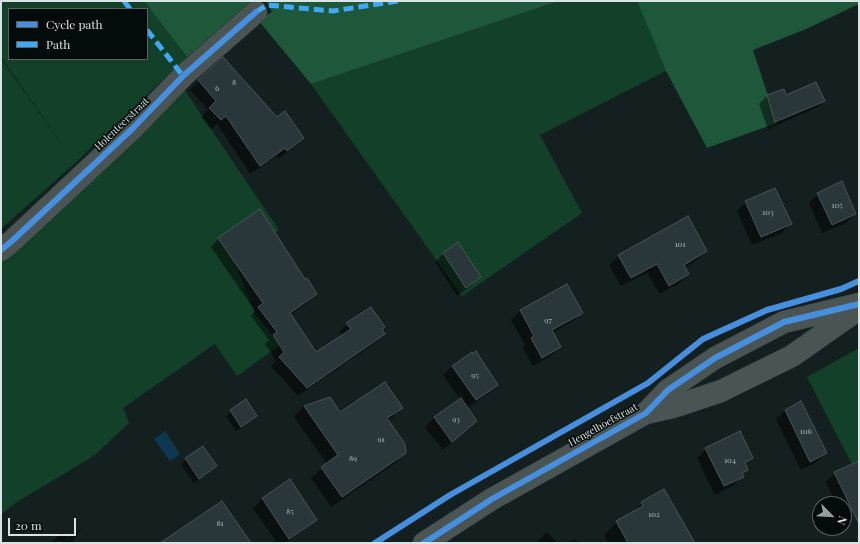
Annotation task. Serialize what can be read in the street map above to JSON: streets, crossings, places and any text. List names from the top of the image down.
{
  "streets": {
    "street": ["Holenteerstraat", "Hengelhoefstraat"]
  },
  "house_numbers": [
    "8",
    "6",
    "105",
    "103",
    "101",
    "97",
    "95",
    "93",
    "106",
    "91",
    "89",
    "104",
    "85",
    "102",
    "81"
  ],
  "legend": ["Cycle path", "Path"],
  "scale_bar": "20 m",
  "north": "bottom right"
}
